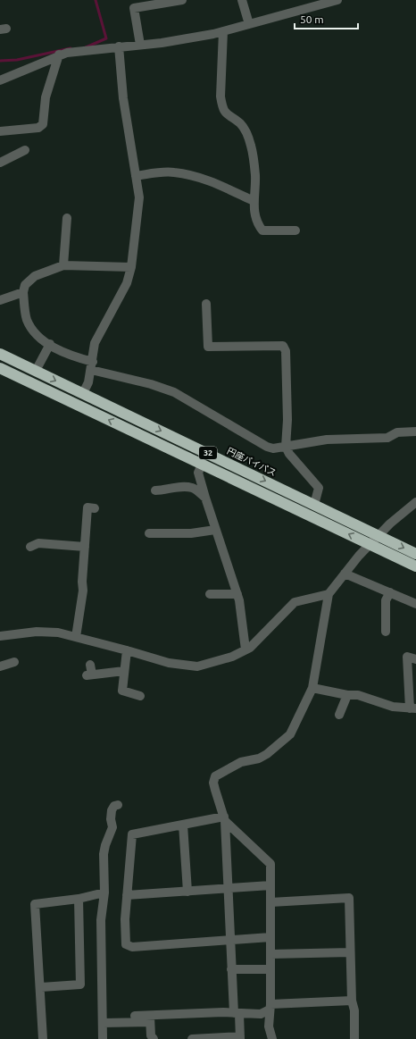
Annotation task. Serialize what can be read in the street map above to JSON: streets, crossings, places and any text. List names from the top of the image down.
{
  "streets": {
    "highway": ["32", "円座バイパス"]
  },
  "scale_bar": "50 m"
}
